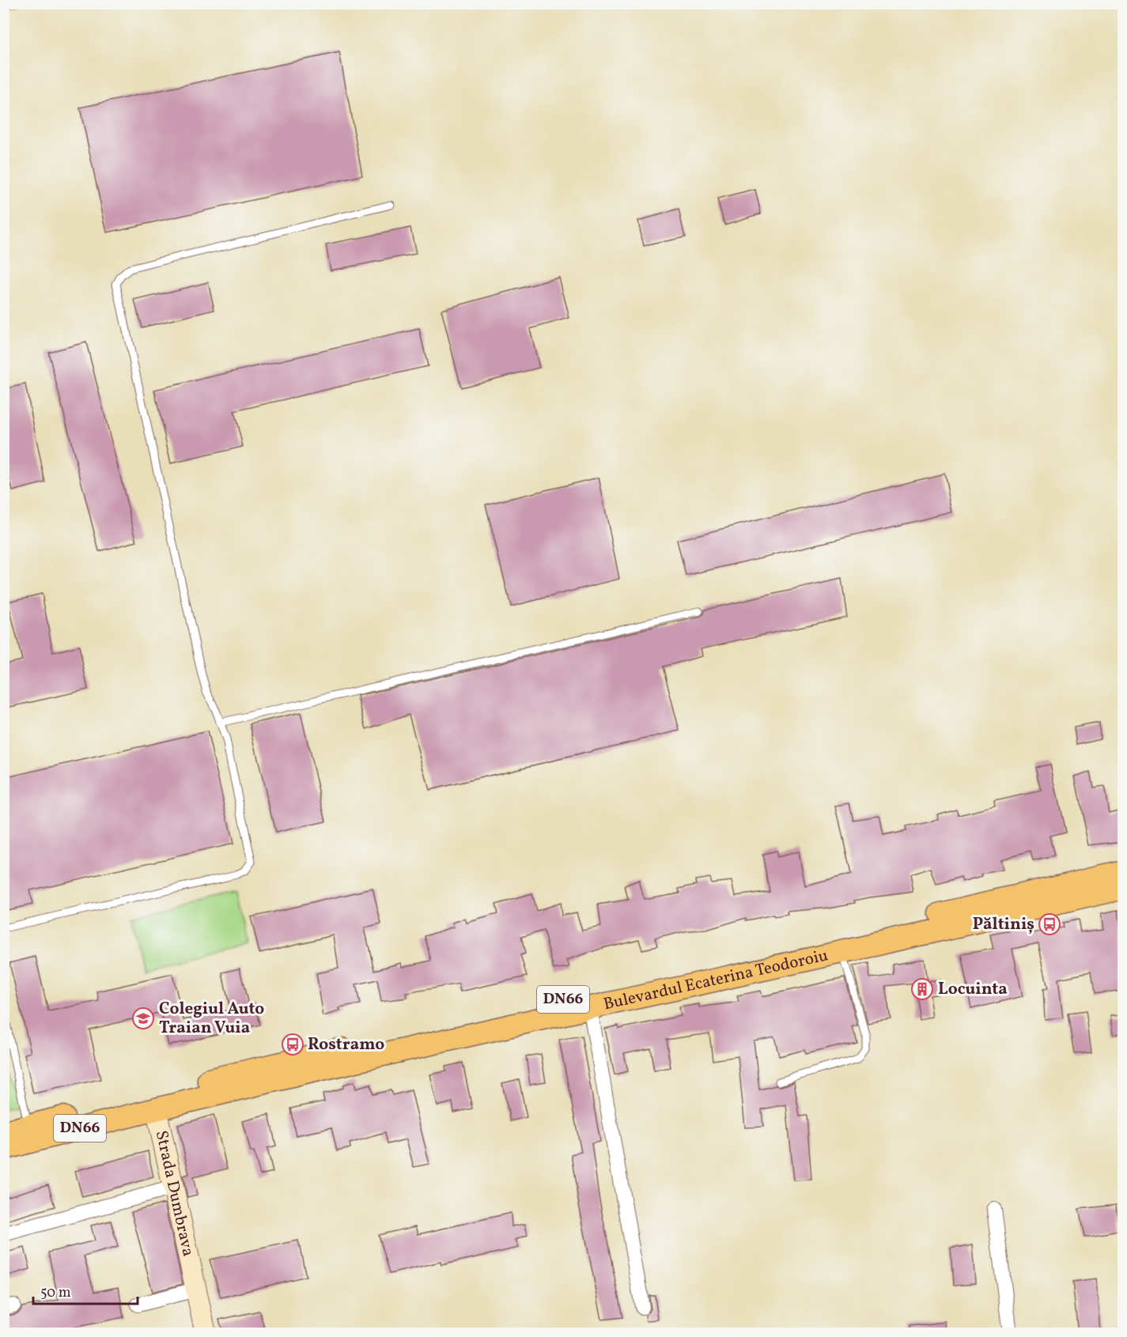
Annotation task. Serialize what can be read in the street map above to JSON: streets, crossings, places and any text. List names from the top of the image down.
{
  "streets": {
    "main road": ["Bulevardul Ecaterina Teodoroiu", "DN66"],
    "street": ["Strada Dumbrava"]
  },
  "crossings": [
    ["Bulevardul Ecaterina Teodoroiu", "Strada Dumbrava"]
  ],
  "places": {
    "bus stop": ["Păltiniș", "Rostramo"],
    "building": ["Locuinta"],
    "school or university": ["Colegiul Auto Traian Vuia"]
  },
  "scale_bar": "50 m"
}
